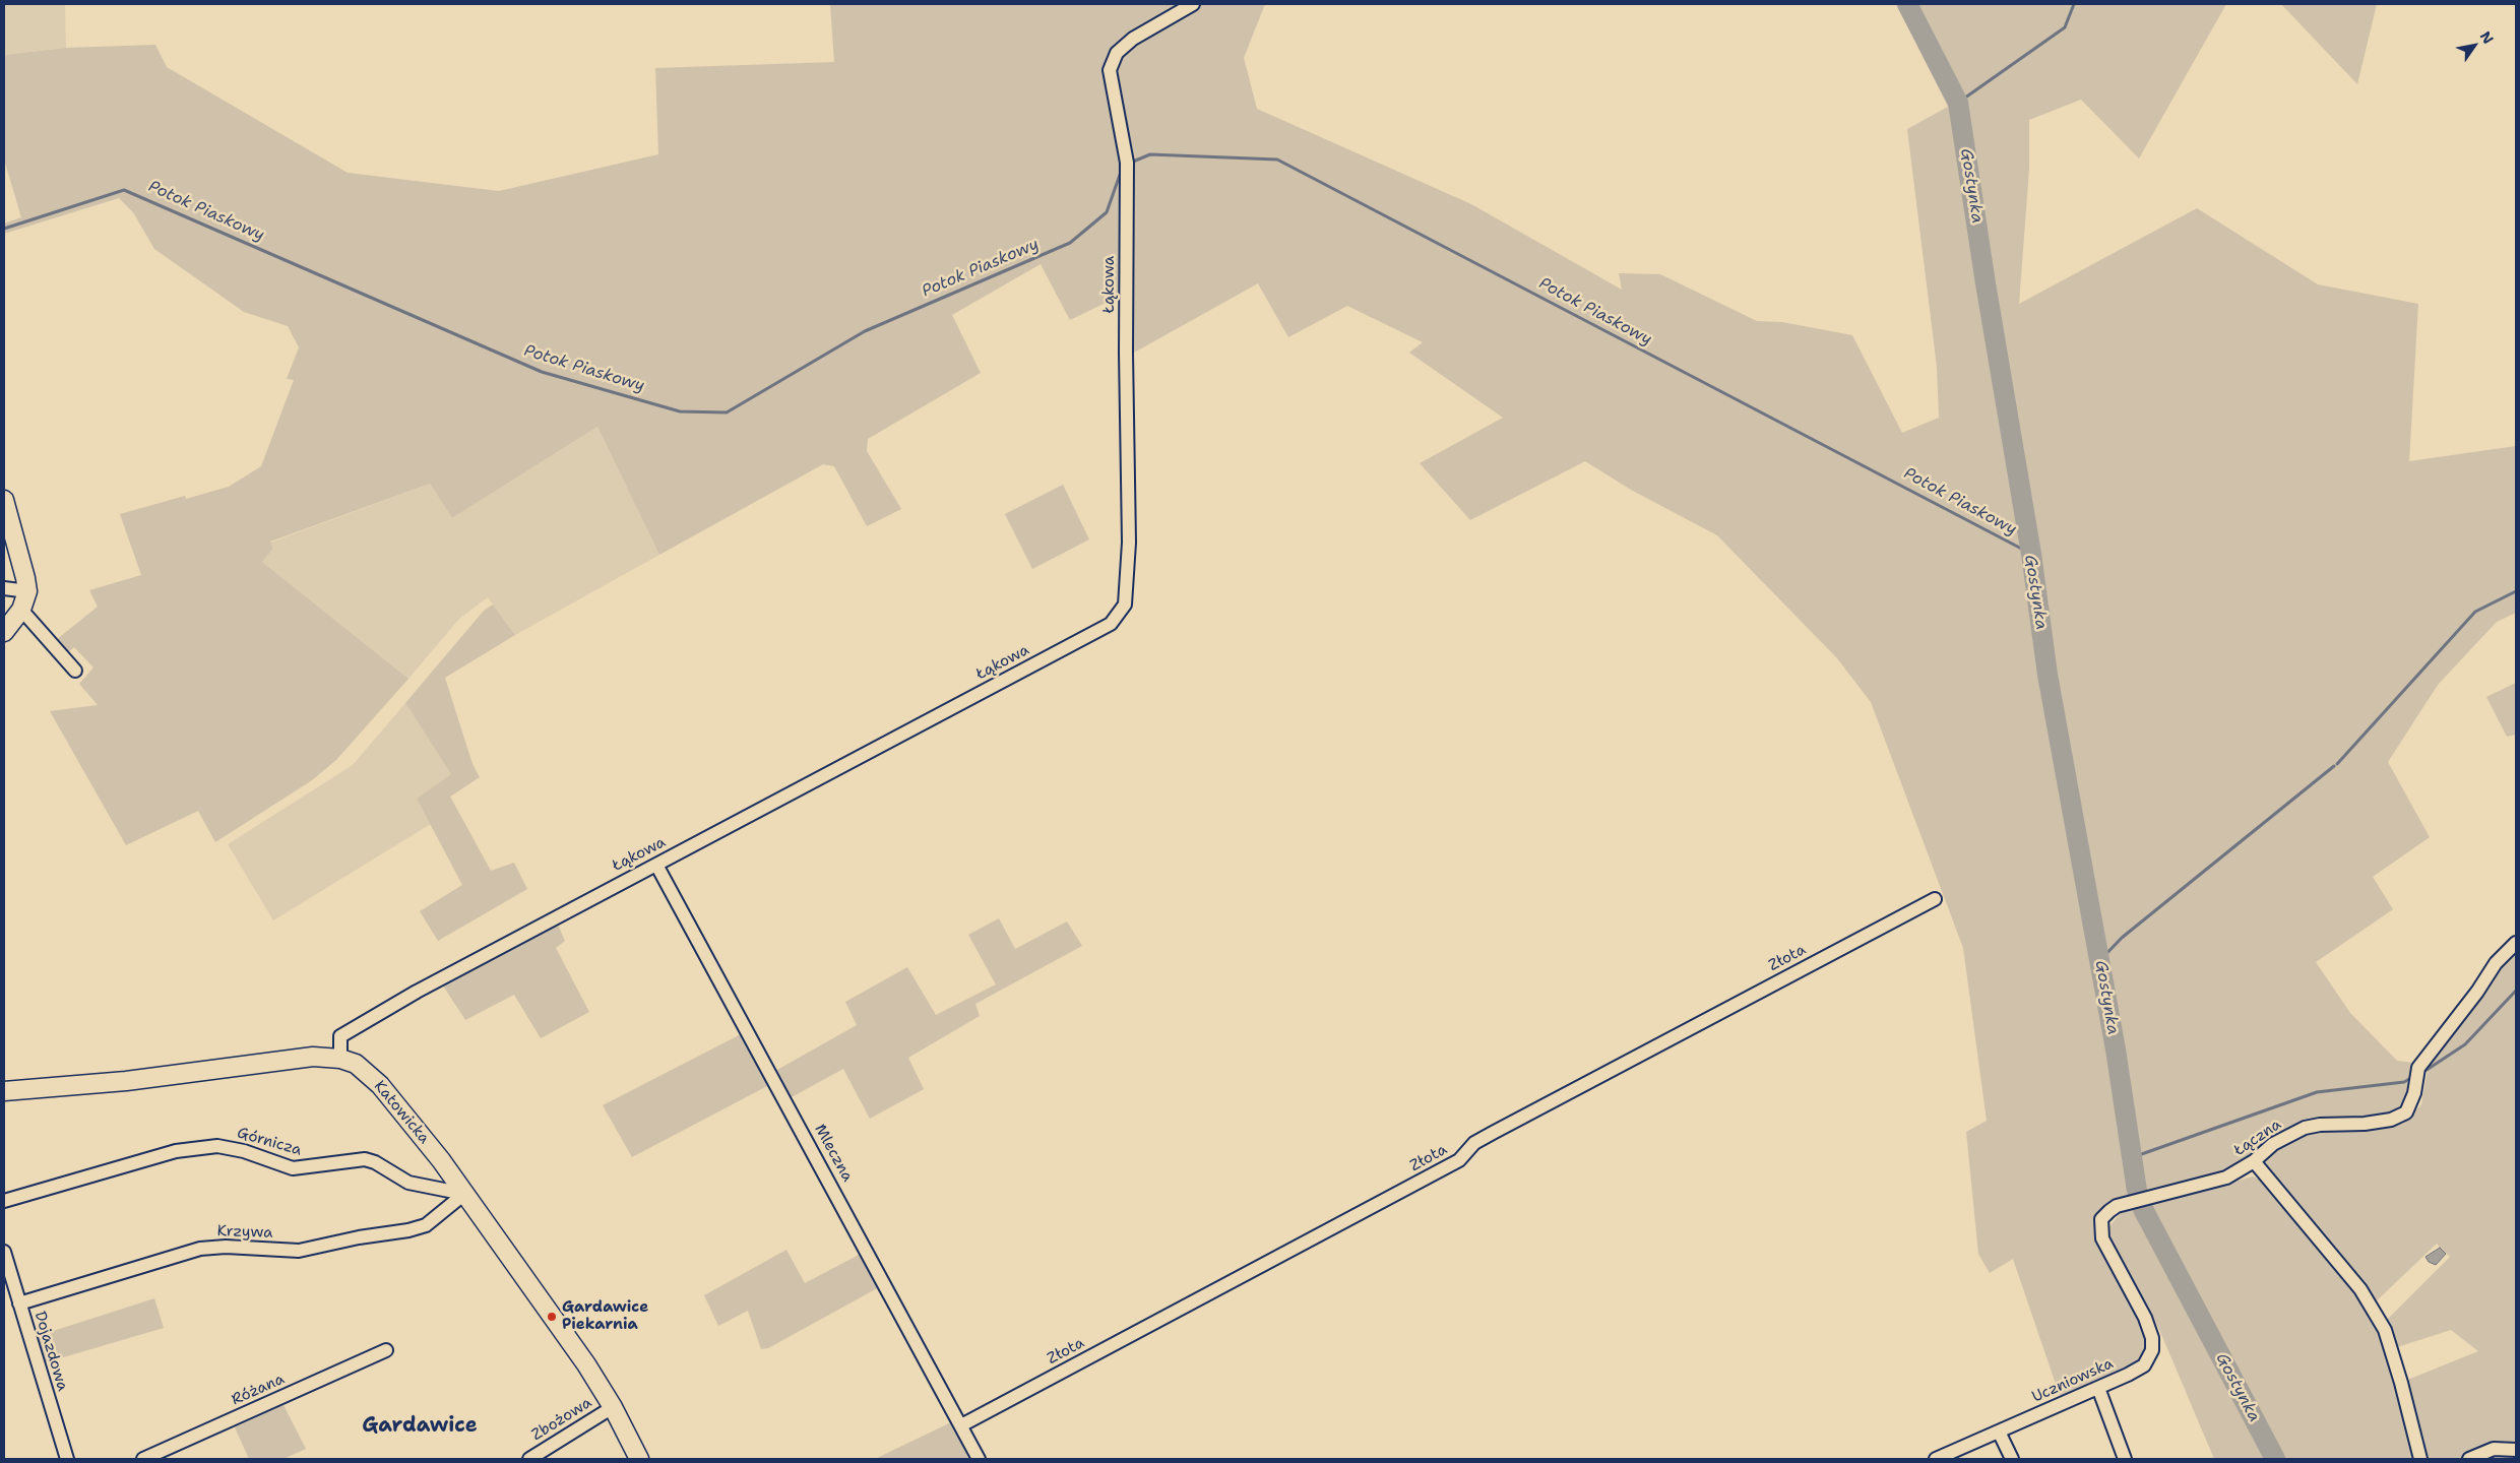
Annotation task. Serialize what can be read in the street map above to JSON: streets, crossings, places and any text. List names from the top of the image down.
{
  "streets": {
    "street": [
      "Łąkowa",
      "Złota",
      "Katowicka",
      "Łączna",
      "Górnicza",
      "Mleczna",
      "Krzywa",
      "Dojazdowa",
      "Uczniowska",
      "Różana",
      "Zbożowa"
    ]
  },
  "crossings": [
    ["Łąkowa", "Katowicka"],
    ["Łąkowa", "Mleczna"],
    ["Złota", "Mleczna"],
    ["Katowicka", "Górnicza"],
    ["Katowicka", "Krzywa"],
    ["Katowicka", "Zbożowa"],
    ["Łączna", "Uczniowska"],
    ["Górnicza", "Krzywa"],
    ["Krzywa", "Dojazdowa"]
  ],
  "districts": ["Gardawice"],
  "water": ["Gostynka", "Potok Piaskowy"],
  "places": ["Gardawice Piekarnia"],
  "north": "top right"
}
